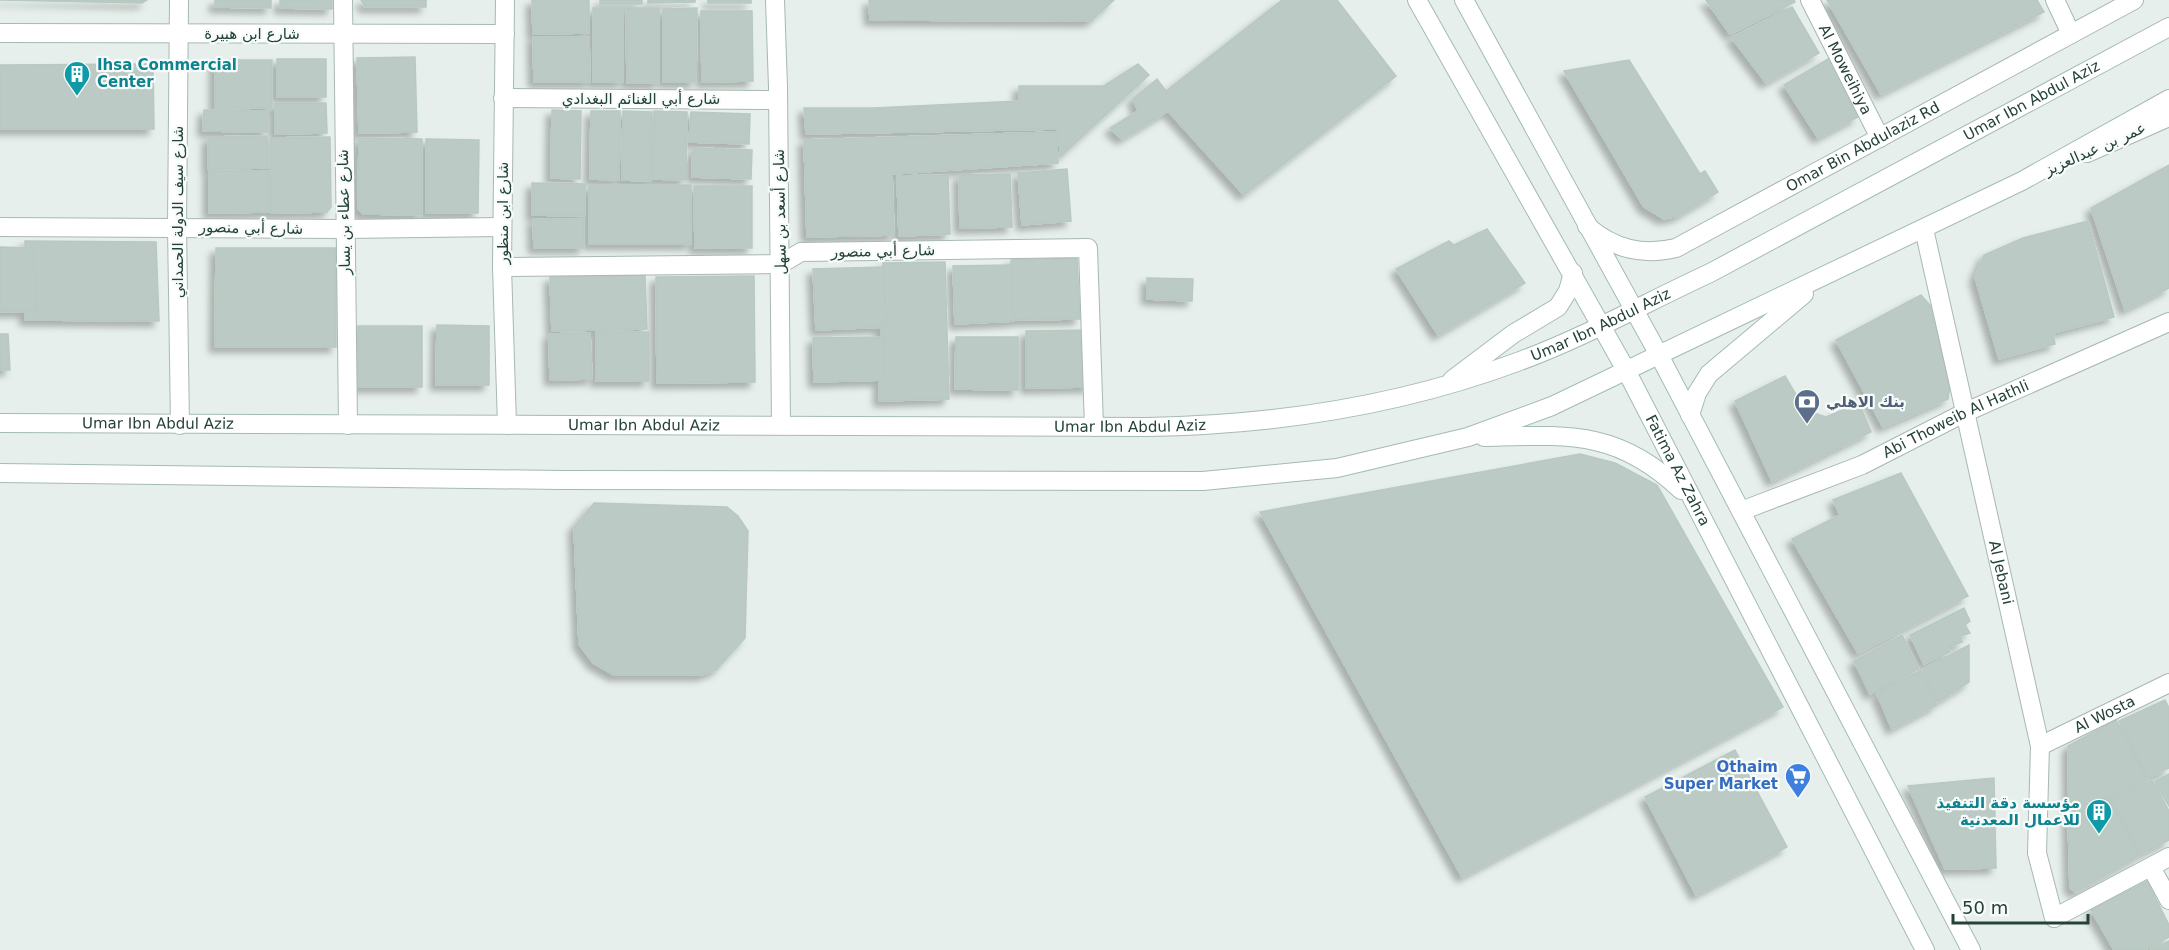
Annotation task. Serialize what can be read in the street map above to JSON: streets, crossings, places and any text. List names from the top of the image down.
{
  "streets": {
    "main road": [
      "شارع ابن هبيرة",
      "Al Moweihiya",
      "شارع أبي الغنائم البغدادي",
      "Umar Ibn Abdul Aziz",
      "Omar Bin Abdulaziz Rd",
      "عمر بن عبدالعزيز",
      "شارع سيف الدولة الحمداني",
      "شارع عطاء بن يسار",
      "شارع أسعد بن سهل",
      "شارع ابن منظور",
      "شارع أبي منصور",
      "Abi Thoweib Al Hathli",
      "Fatima Az Zahra",
      "Al Jebani",
      "Al Wosta"
    ]
  },
  "crossings": [
    ["شارع ابن هبيرة", "شارع سيف الدولة الحمداني"],
    ["شارع ابن هبيرة", "شارع عطاء بن يسار"],
    ["شارع ابن هبيرة", "شارع ابن منظور"],
    ["Al Moweihiya", "Omar Bin Abdulaziz Rd"],
    ["شارع أبي الغنائم البغدادي", "شارع أسعد بن سهل"],
    ["شارع أبي الغنائم البغدادي", "شارع ابن منظور"],
    ["Umar Ibn Abdul Aziz", "شارع سيف الدولة الحمداني"],
    ["Umar Ibn Abdul Aziz", "شارع عطاء بن يسار"],
    ["Umar Ibn Abdul Aziz", "شارع أسعد بن سهل"],
    ["Umar Ibn Abdul Aziz", "شارع ابن منظور"],
    ["Umar Ibn Abdul Aziz", "شارع أبي منصور"],
    ["Umar Ibn Abdul Aziz", "Fatima Az Zahra"],
    ["شارع سيف الدولة الحمداني", "شارع أبي منصور"],
    ["شارع عطاء بن يسار", "شارع أبي منصور"],
    ["شارع أسعد بن سهل", "شارع أبي منصور"],
    ["شارع ابن منظور", "شارع أبي منصور"],
    ["Abi Thoweib Al Hathli", "Al Jebani"],
    ["Al Jebani", "Al Wosta"]
  ],
  "places": {
    "building": ["Ihsa Commercial Center", "مؤسسة دقة التنفيذ للاعمال المعدنية"],
    "bank": ["بنك الاهلي"],
    "supermarket": ["Othaim Super Market"]
  },
  "scale_bar": "50 m"
}
